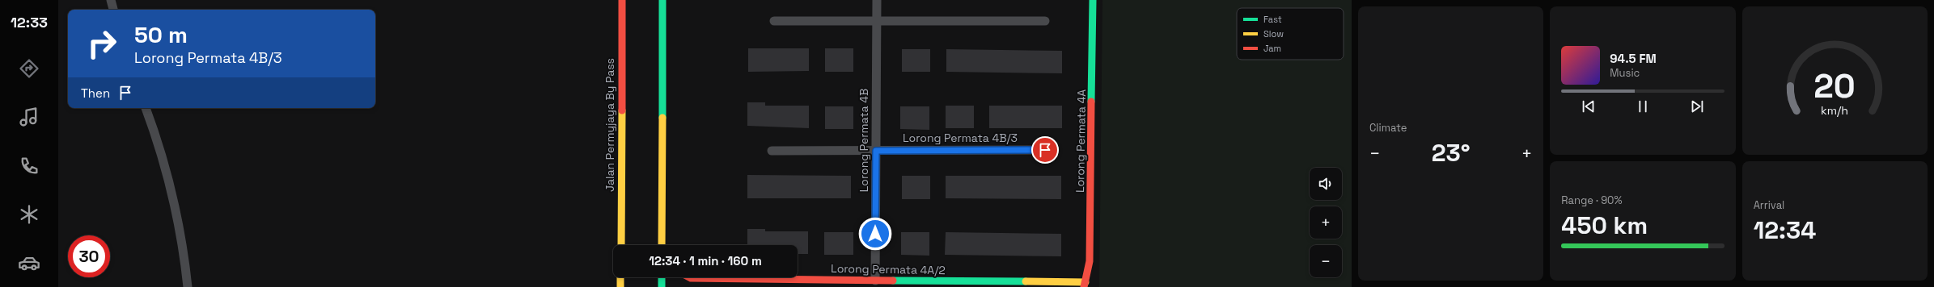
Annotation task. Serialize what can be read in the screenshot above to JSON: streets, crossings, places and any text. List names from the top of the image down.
{
  "streets": {
    "street": [
      "Jalan Permyjaya By Pass",
      "Lorong Permata 4B/3",
      "Lorong Permata 4B",
      "Lorong Permata 4A",
      "Lorong Permata 4A/2"
    ]
  },
  "crossings": [
    ["Lorong Permata 4B/3", "Lorong Permata 4B"],
    ["Lorong Permata 4B", "Lorong Permata 4A/2"],
    ["Lorong Permata 4A", "Lorong Permata 4A/2"]
  ],
  "legend": ["Fast", "Slow", "Jam"],
  "page": {
    "tabs": "12:33",
    "tile": [
      "Climate",
      ["Range · 90%", "450 km"],
      ["Arrival", "12:34"]
    ],
    "turn": ["50 m", "Lorong Permata 4B/3"],
    "song": ["94.5 FM", "Music"],
    "then": "Then",
    "heat": ["−", "23°", "+"],
    "map_buttons": ["+", "−"],
    "limit": "30",
    "trip": "12:34 · 1 min · 160 m",
    "gauge": ["20", "km/h"]
  }
}
